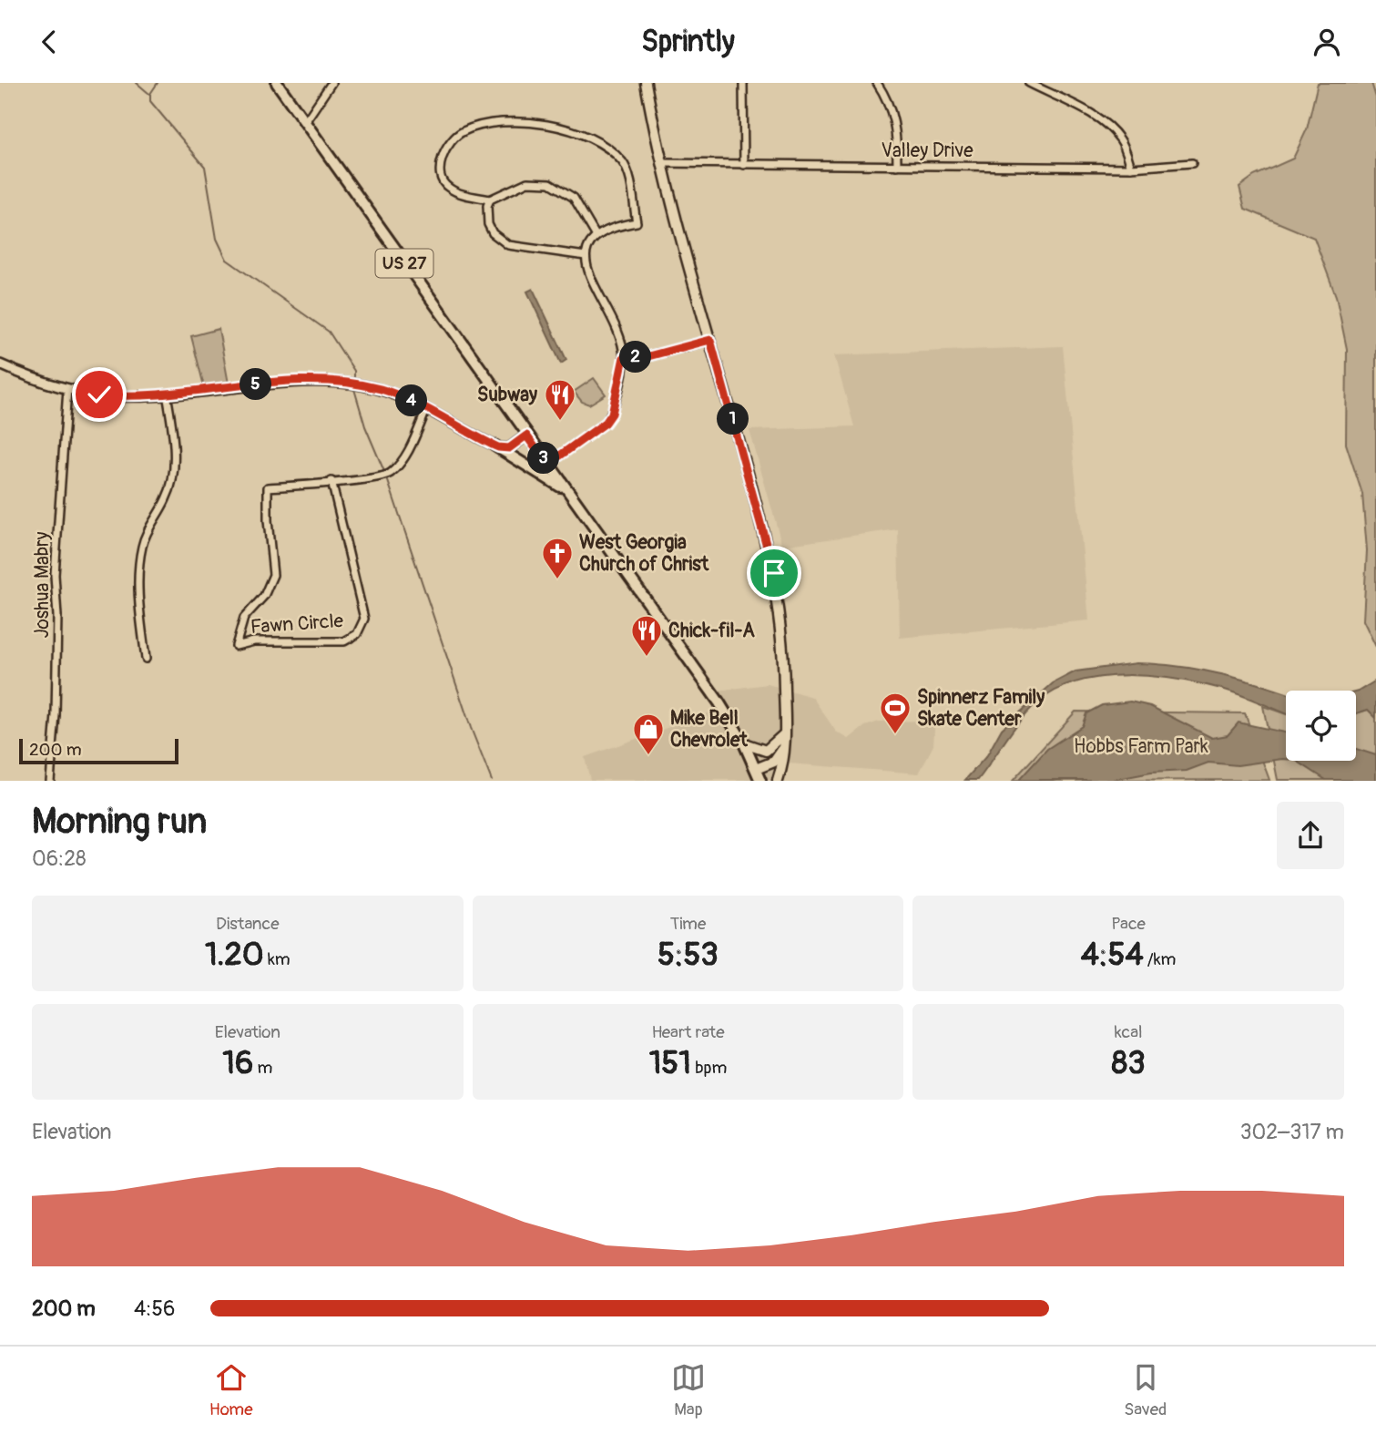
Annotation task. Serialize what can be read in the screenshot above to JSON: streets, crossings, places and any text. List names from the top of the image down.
{
  "streets": {
    "main road": ["US 27"],
    "street": ["Valley Drive", "Joshua Mabry", "Fawn Circle"]
  },
  "parks": ["Hobbs Farm Park"],
  "places": {
    "restaurant": ["Subway", "Chick-fil-A"],
    "church": ["West Georgia Church of Christ"],
    "sports": ["Spinnerz Family Skate Center"],
    "shop": ["Mike Bell Chevrolet"]
  },
  "scale_bar": "200 m",
  "page": {
    "header": "Sprintly",
    "pins": [
      "2",
      "5",
      "4",
      "1",
      "3"
    ],
    "scale": "200 m",
    "heading": ["Morning run", "06:28"],
    "stats": [
      ["Distance", "1.20 km"],
      ["Time", "5:53"],
      ["Pace", "4:54 /km"],
      ["Elevation", "16 m"],
      ["Heart rate", "151 bpm"],
      ["kcal", "83"]
    ],
    "chart": ["Elevation", "302–317 m"],
    "list": [
      {
        "name": "200 m",
        "note": "4:56"
      }
    ],
    "tabs": ["Home", "Map", "Saved"]
  }
}
